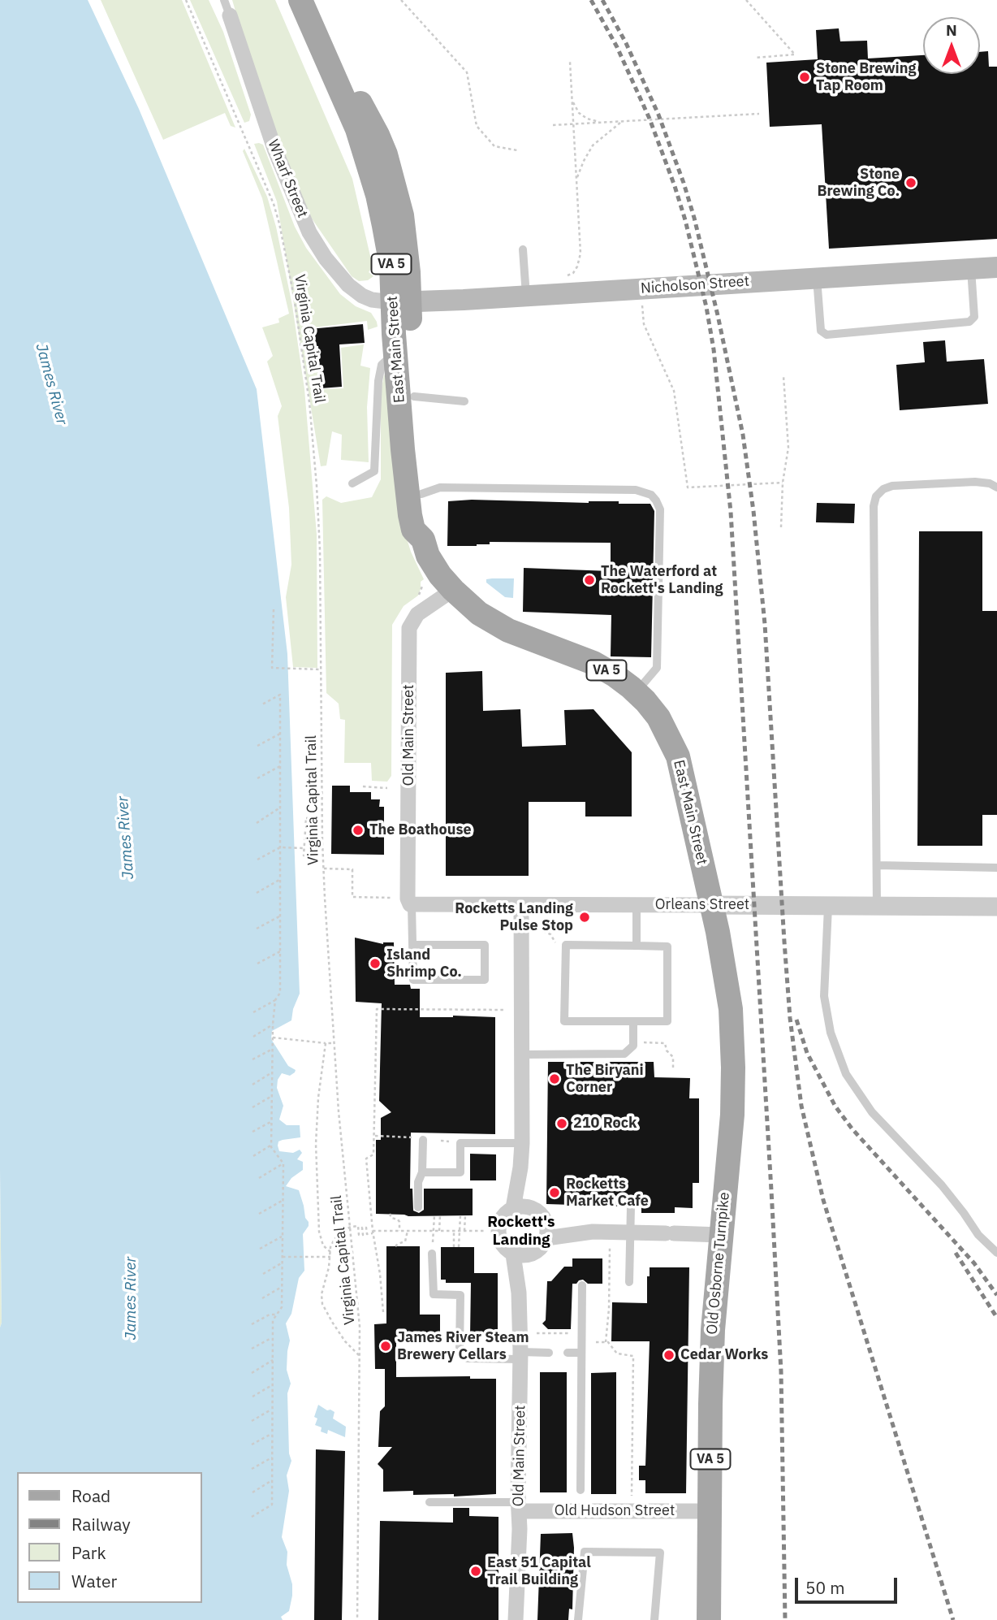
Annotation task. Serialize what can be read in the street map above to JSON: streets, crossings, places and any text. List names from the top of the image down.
{
  "streets": {
    "main road": [
      "VA 5",
      "Nicholson Street",
      "East Main Street",
      "Old Osborne Turnpike"
    ],
    "street": [
      "Wharf Street",
      "Old Main Street",
      "Orleans Street",
      "Old Hudson Street"
    ],
    "path": ["Virginia Capital Trail"]
  },
  "crossings": [
    ["Wharf Street", "Nicholson Street"],
    ["Wharf Street", "East Main Street"],
    ["Nicholson Street", "East Main Street"],
    ["East Main Street", "Old Main Street"],
    ["East Main Street", "Orleans Street"],
    ["East Main Street", "Old Osborne Turnpike"],
    ["Old Main Street", "Orleans Street"],
    ["Old Main Street", "Old Hudson Street"],
    ["Old Osborne Turnpike", "Old Hudson Street"]
  ],
  "districts": ["Rockett's Landing"],
  "water": ["James River"],
  "places": [
    "Stone Brewing Tap Room",
    "Stone Brewing Co.",
    "The Waterford at Rockett's Landing",
    "The Boathouse",
    "Rocketts Landing Pulse Stop",
    "Island Shrimp Co.",
    "The Biryani Corner",
    "210 Rock",
    "Rocketts Market Cafe",
    "James River Steam Brewery Cellars",
    "Cedar Works",
    "East 51 Capital Trail Building"
  ],
  "legend": [
    "Road",
    "Railway",
    "Park",
    "Water"
  ],
  "scale_bar": "50 m",
  "north": "top"
}
